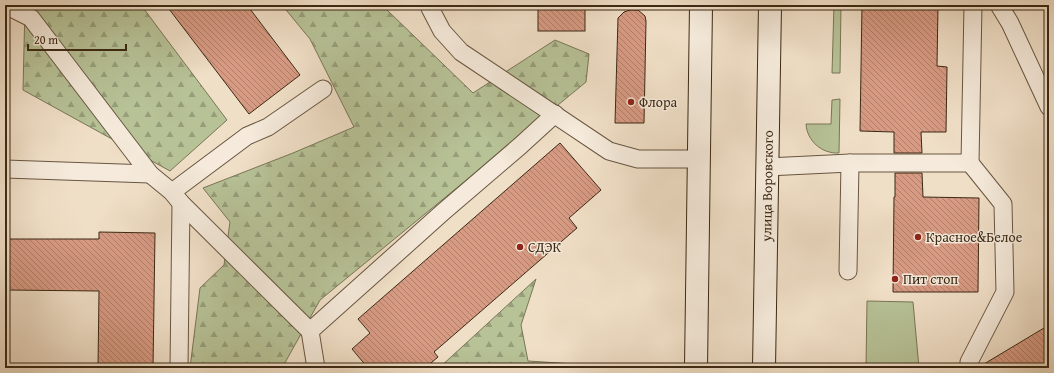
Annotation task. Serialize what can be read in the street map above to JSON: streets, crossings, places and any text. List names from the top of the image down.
{
  "streets": {
    "main road": ["улица Воровского"]
  },
  "places": [
    "Флора",
    "Красное&Белое",
    "СДЭК",
    "Пит стоп"
  ],
  "scale_bar": "20 m"
}
